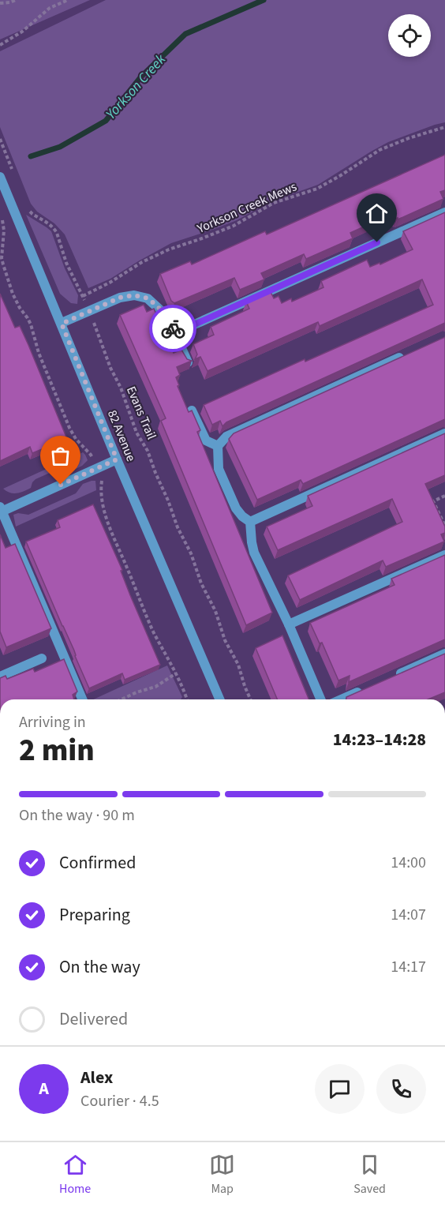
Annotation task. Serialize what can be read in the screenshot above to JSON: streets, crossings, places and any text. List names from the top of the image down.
{
  "streets": {
    "street": ["82 Avenue"],
    "path": ["Yorkson Creek Mews", "Evans Trail"]
  },
  "crossings": [
    ["Yorkson Creek Mews", "Evans Trail"]
  ],
  "water": ["Yorkson Creek"],
  "page": {
    "heading": ["2 min", "Arriving in", "14:23–14:28"],
    "panel": ["Alex", "Courier · 4.5"],
    "bar": "On the way · 90 m",
    "list": [
      ["Confirmed", "14:00"],
      ["Preparing", "14:07"],
      ["On the way", "14:17"],
      "Delivered"
    ],
    "round": "A",
    "tabs": ["Home", "Map", "Saved"]
  }
}
